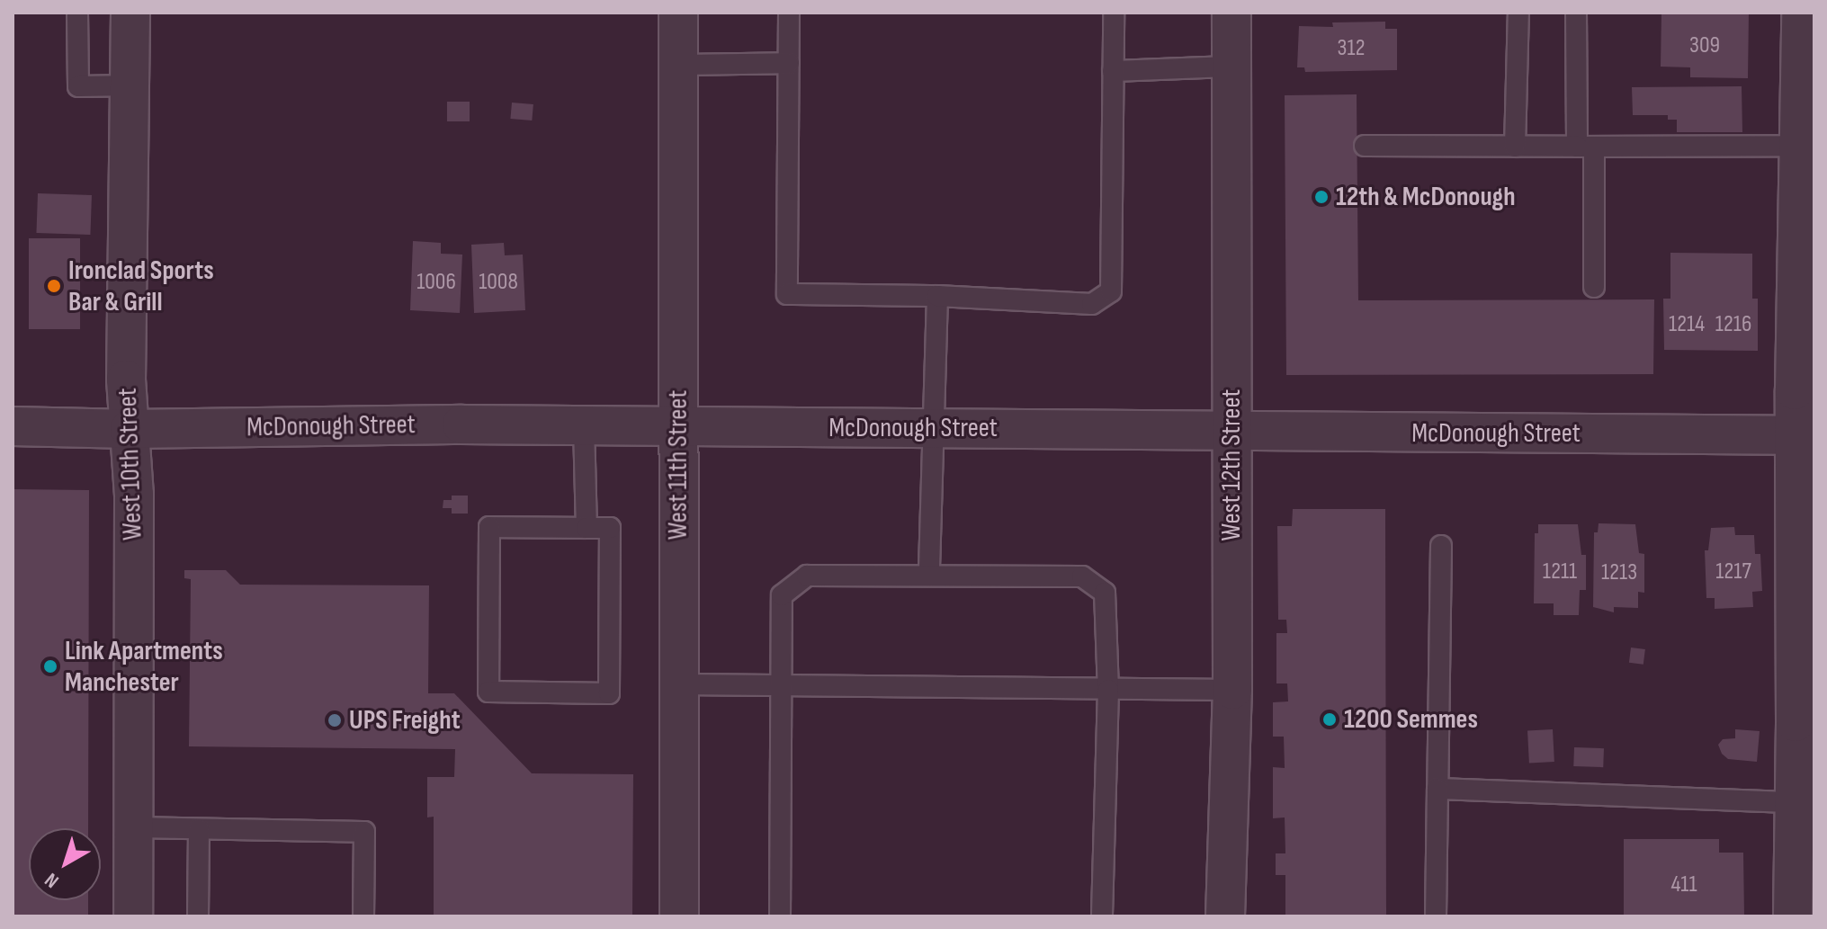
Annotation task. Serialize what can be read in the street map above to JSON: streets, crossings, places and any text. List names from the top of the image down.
{
  "streets": {
    "street": [
      "McDonough Street",
      "West 10th Street",
      "West 11th Street",
      "West 12th Street"
    ]
  },
  "crossings": [
    ["McDonough Street", "West 10th Street"],
    ["McDonough Street", "West 11th Street"],
    ["McDonough Street", "West 12th Street"]
  ],
  "places": [
    "12th & McDonough",
    "Ironclad Sports Bar & Grill",
    "Link Apartments Manchester",
    "1200 Semmes",
    "UPS Freight"
  ],
  "house_numbers": [
    "309",
    "312",
    "1006",
    "1008",
    "1214",
    "1216",
    "1211",
    "1217",
    "1213",
    "411"
  ],
  "north": "bottom left"
}
